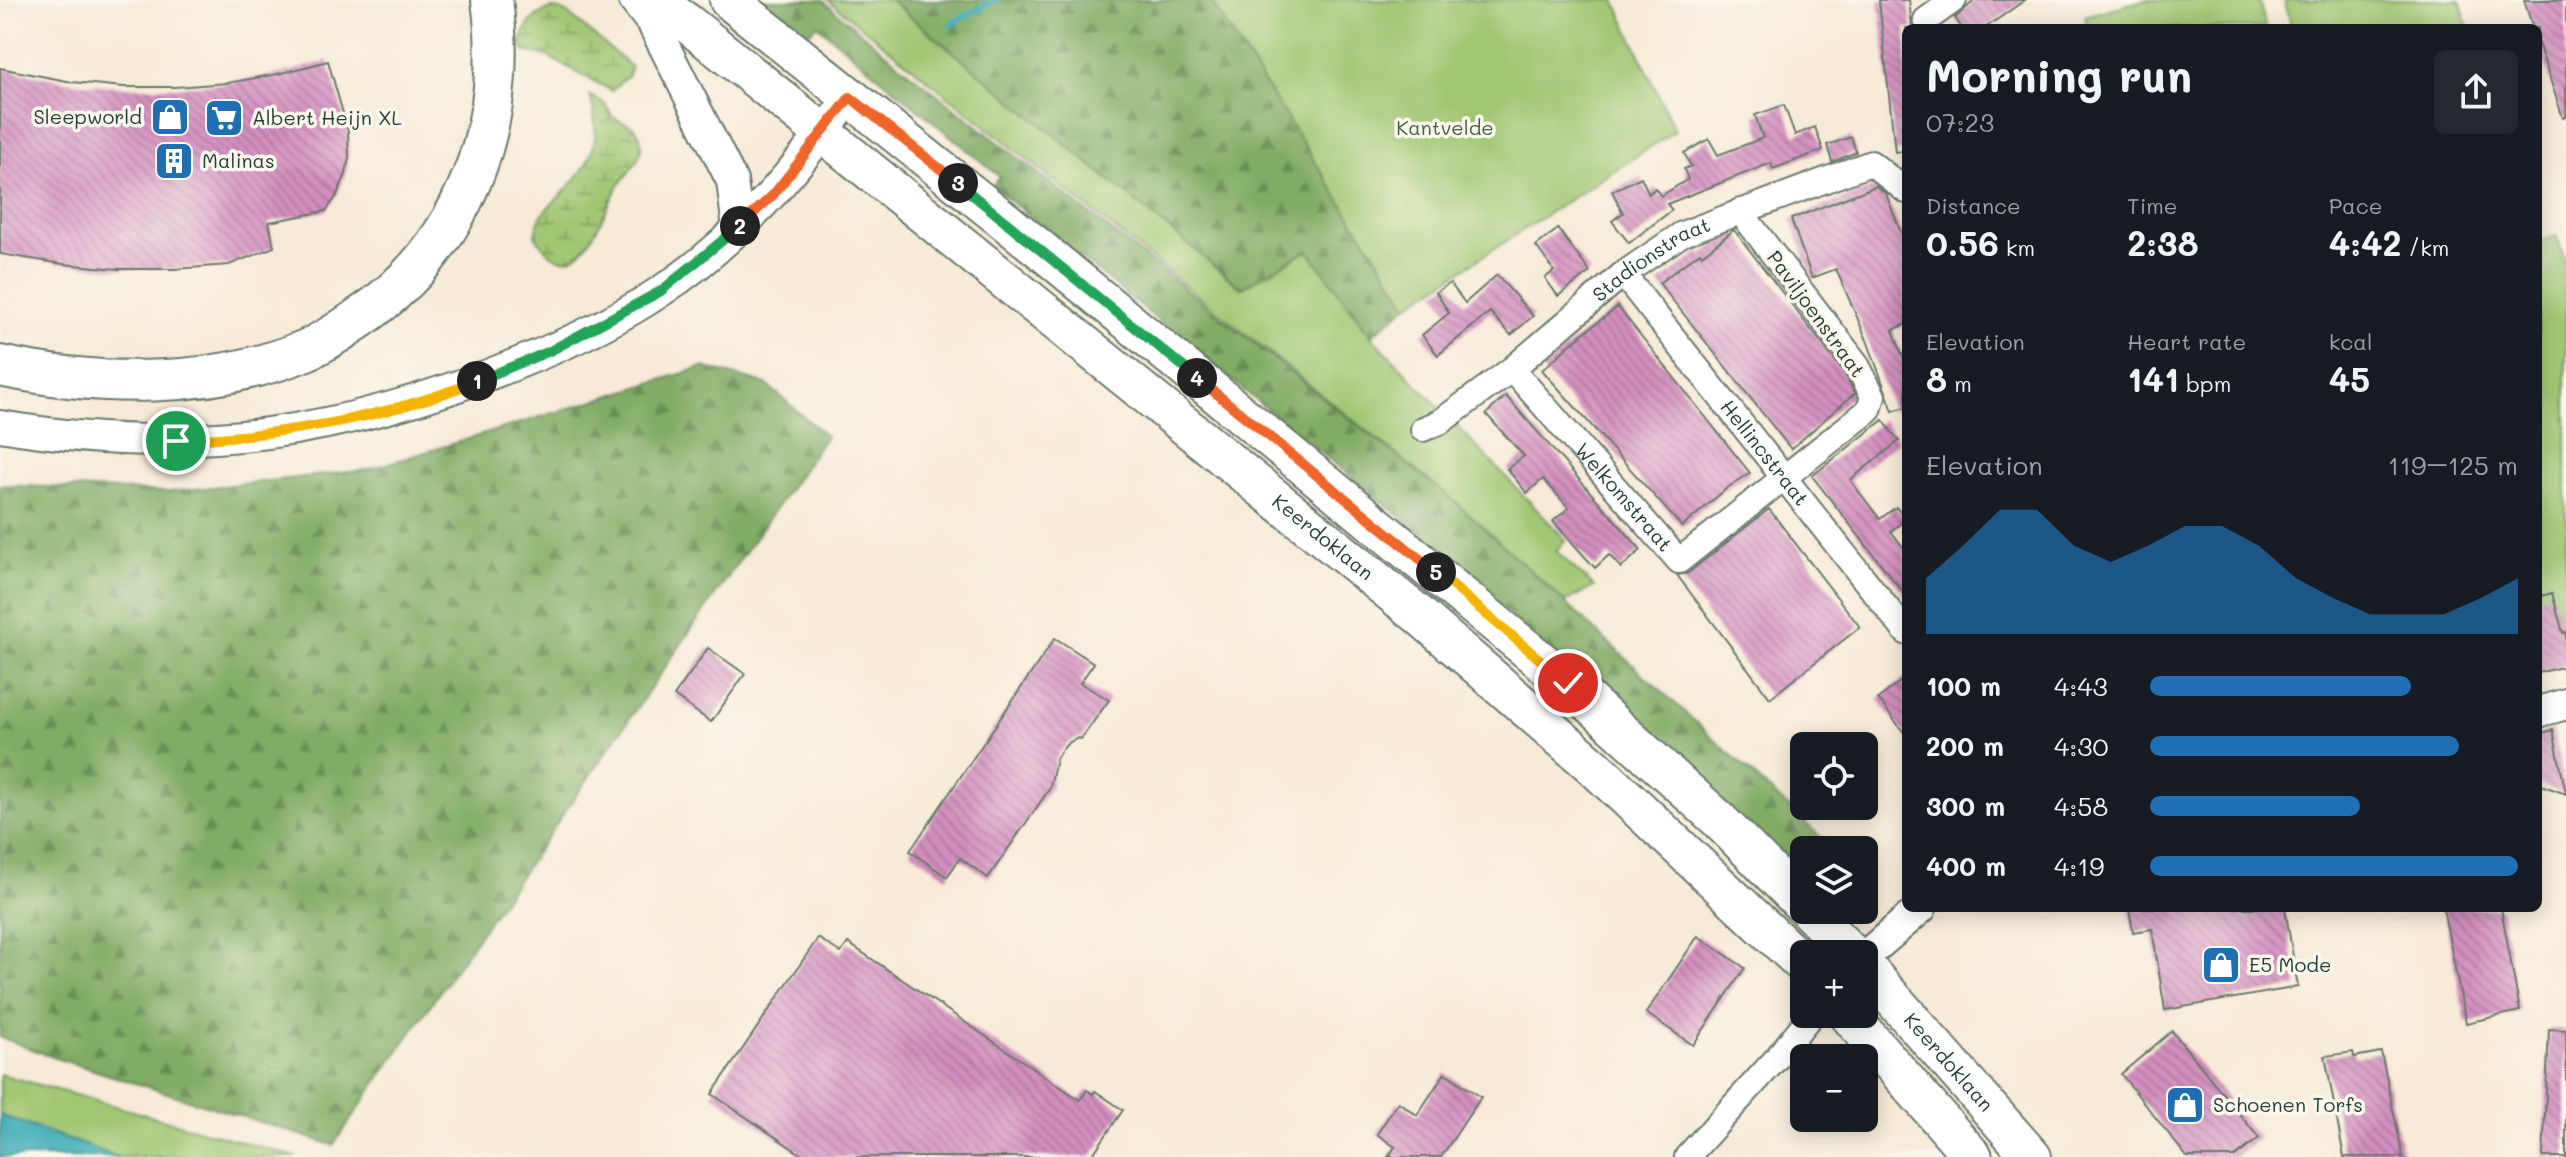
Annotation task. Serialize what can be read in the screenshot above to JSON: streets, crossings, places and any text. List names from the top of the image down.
{
  "streets": {
    "main road": ["Keerdoklaan"],
    "street": [
      "Stadionstraat",
      "Paviljoenstraat",
      "Hellincstraat",
      "Welkomstraat"
    ]
  },
  "crossings": [
    ["Stadionstraat", "Paviljoenstraat"],
    ["Stadionstraat", "Hellincstraat"],
    ["Stadionstraat", "Welkomstraat"],
    ["Paviljoenstraat", "Hellincstraat"],
    ["Paviljoenstraat", "Welkomstraat"],
    ["Hellincstraat", "Welkomstraat"]
  ],
  "parks": ["Kantvelde"],
  "places": {
    "shop": ["Sleepworld", "E5 Mode", "Schoenen Torfs"],
    "supermarket": ["Albert Heijn XL"],
    "building": ["Malinas"]
  },
  "page": {
    "heading": ["Morning run", "07:23"],
    "stats": [
      ["Distance", "0.56 km"],
      ["Time", "2:38"],
      ["Pace", "4:42 /km"],
      ["Elevation", "8 m"],
      ["Heart rate", "141 bpm"],
      ["kcal", "45"]
    ],
    "pins": [
      "3",
      "2",
      "4",
      "1",
      "5"
    ],
    "chart": ["Elevation", "119–125 m"],
    "list": [
      {
        "name": "100 m",
        "note": "4:43"
      },
      {
        "name": "200 m",
        "note": "4:30"
      },
      {
        "name": "300 m",
        "note": "4:58"
      },
      {
        "name": "400 m",
        "note": "4:19"
      }
    ],
    "map_buttons": ["+", "−"]
  }
}
